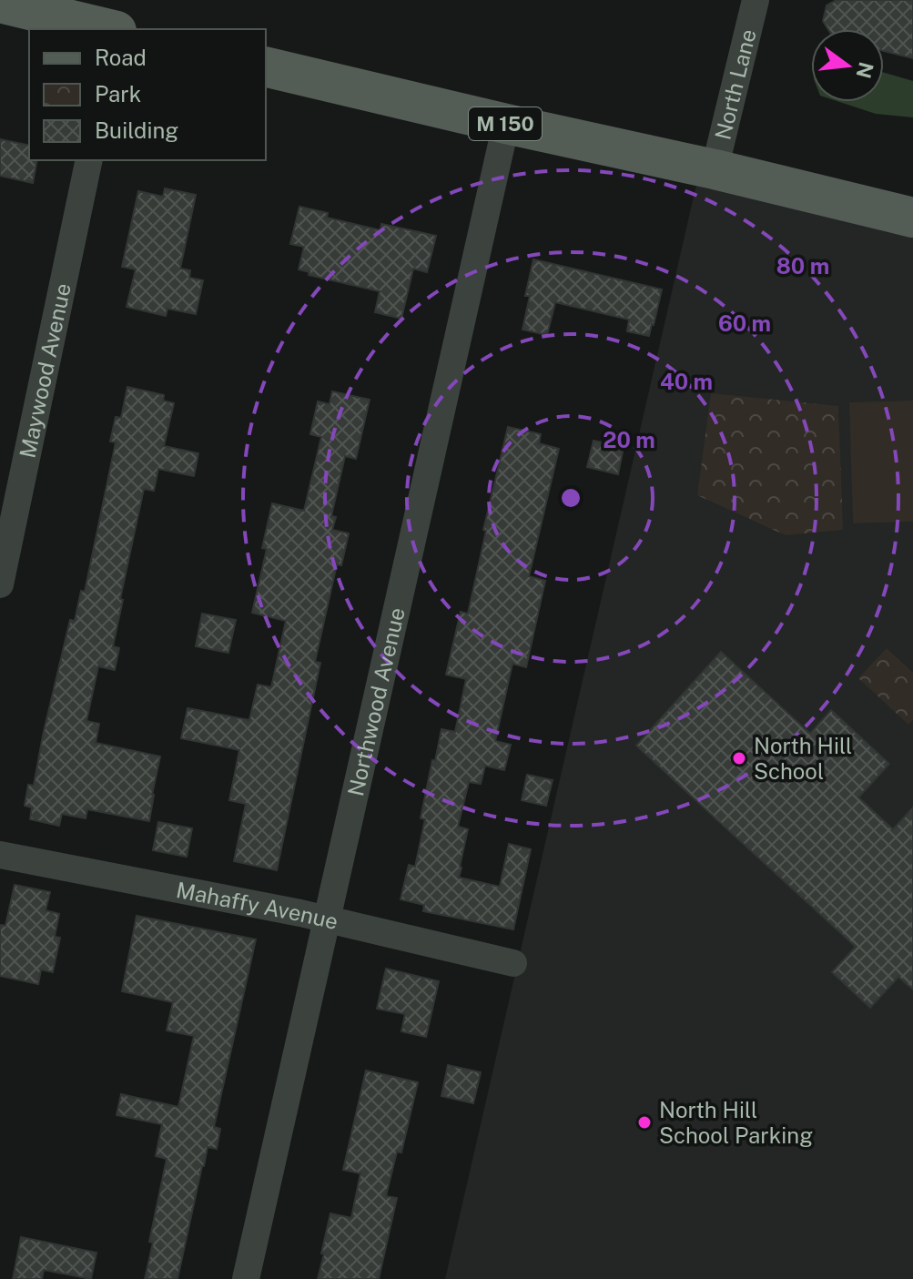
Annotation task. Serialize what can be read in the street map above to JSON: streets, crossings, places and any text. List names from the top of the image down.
{
  "streets": {
    "main road": ["M 150"],
    "street": [
      "North Lane",
      "Maywood Avenue",
      "Northwood Avenue",
      "Mahaffy Avenue"
    ]
  },
  "crossings": [
    ["North Lane", "M 150"],
    ["M 150", "Northwood Avenue"],
    ["Northwood Avenue", "Mahaffy Avenue"]
  ],
  "places": ["North Hill School", "North Hill School Parking"],
  "legend": ["Road", "Park", "Building"],
  "north": "right",
  "rings": [
    "80 m",
    "60 m",
    "40 m",
    "20 m"
  ]
}
